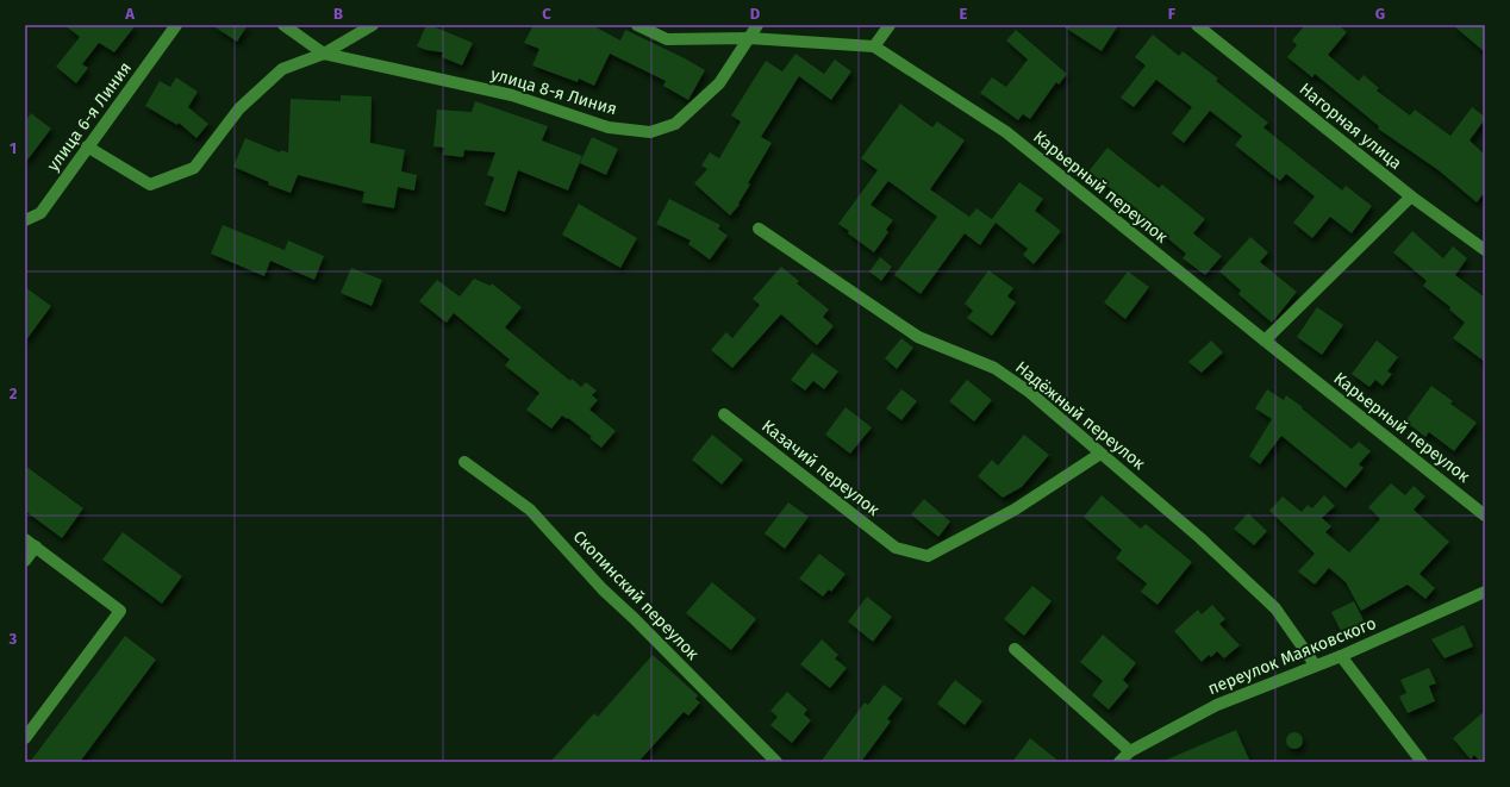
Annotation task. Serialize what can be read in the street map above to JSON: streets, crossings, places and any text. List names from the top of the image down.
{
  "streets": {
    "street": [
      "улица 8-я Линия",
      "улица 6-я Линия",
      "Нагорная улица",
      "Карьерный переулок",
      "Надёжный переулок",
      "Казачий переулок",
      "Скопинский переулок",
      "переулок Маяковского"
    ]
  },
  "crossings": [
    ["улица 8-я Линия", "Карьерный переулок"],
    ["Надёжный переулок", "Казачий переулок"],
    ["Надёжный переулок", "переулок Маяковского"]
  ],
  "grid": {
    "columns": [
      "A",
      "B",
      "C",
      "D",
      "E",
      "F",
      "G"
    ],
    "rows": ["1", "2", "3"]
  }
}
